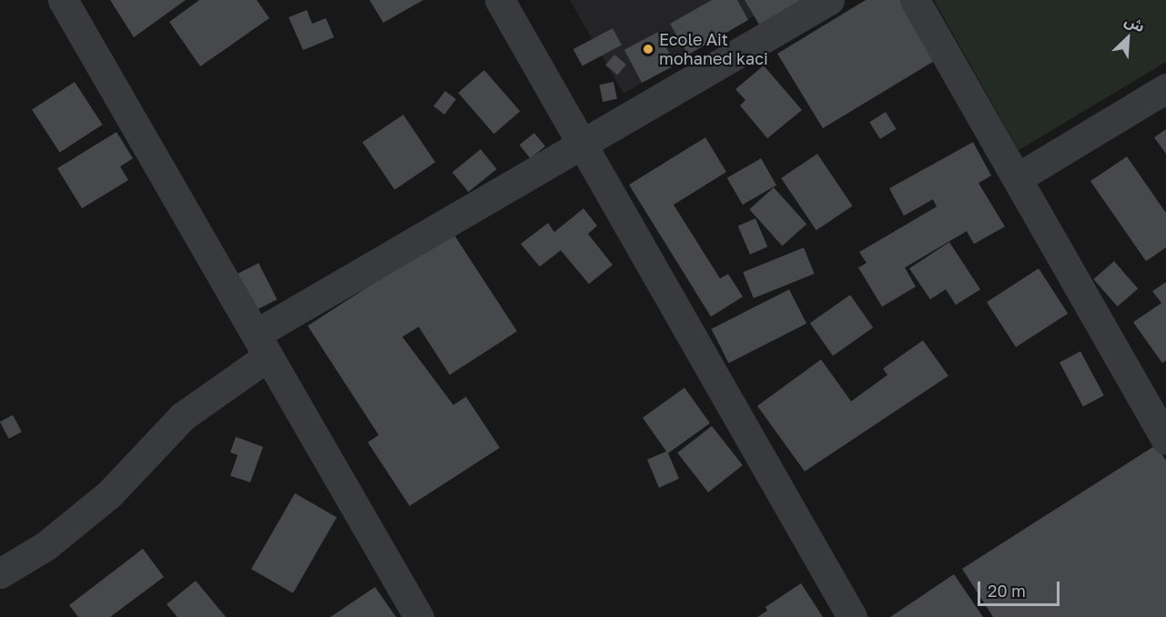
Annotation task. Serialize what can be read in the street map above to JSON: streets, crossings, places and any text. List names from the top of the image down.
{
  "places": ["Ecole Ait mohaned kaci"],
  "scale_bar": "20 m",
  "north": "top right"
}
